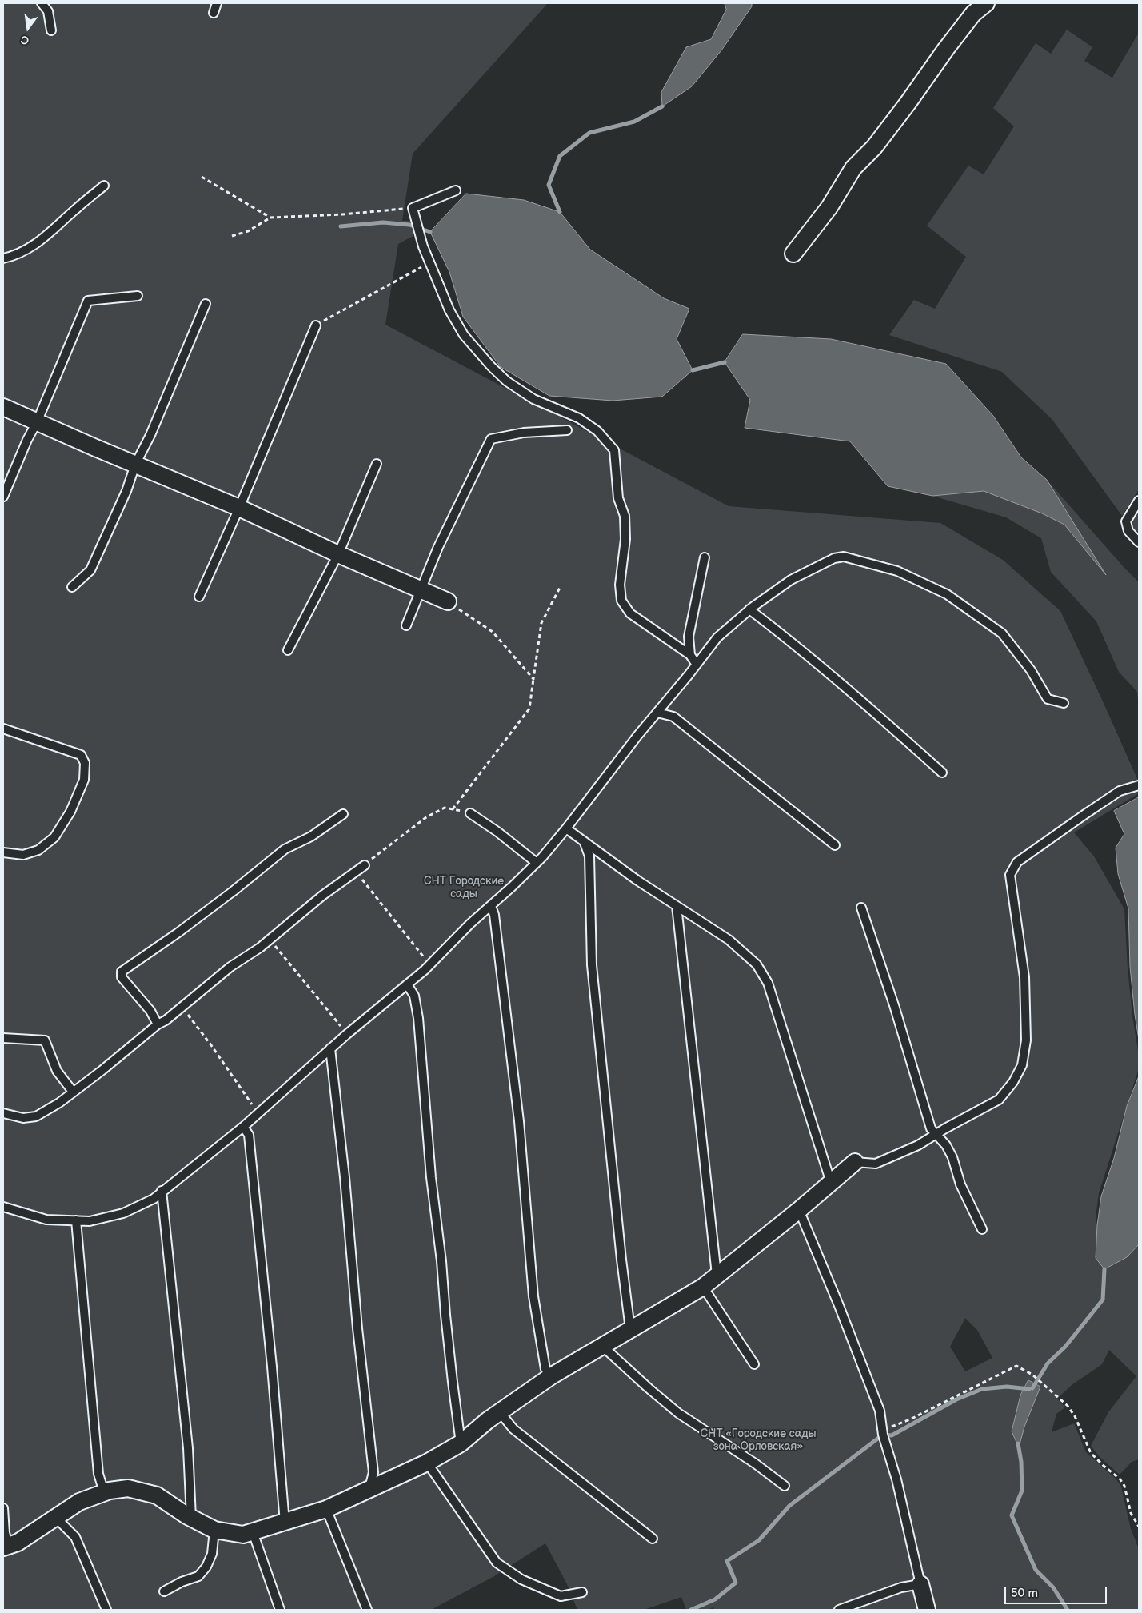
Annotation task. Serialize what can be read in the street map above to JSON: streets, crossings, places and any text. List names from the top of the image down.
{
  "parks": ["СНТ Городские сады", "СНТ «Городские сады зона Орловская»"],
  "scale_bar": "50 m",
  "north": "bottom"
}
